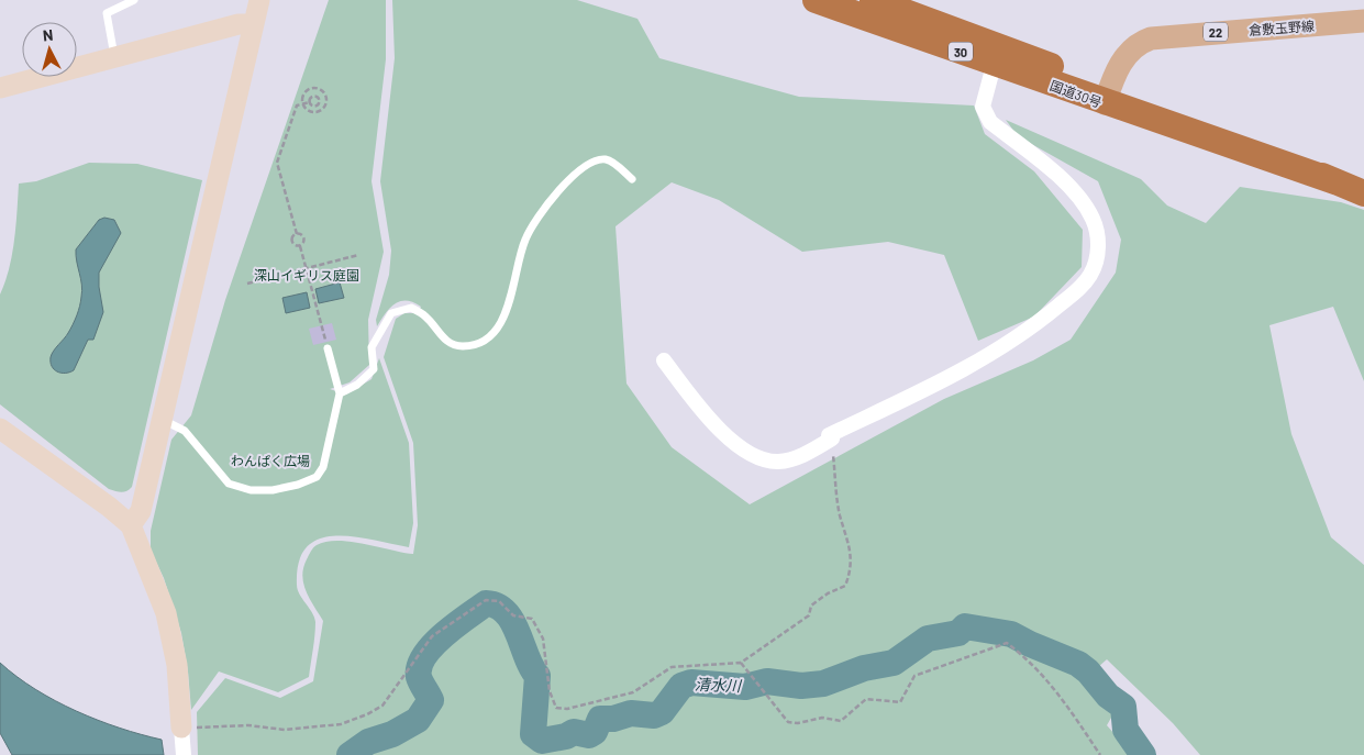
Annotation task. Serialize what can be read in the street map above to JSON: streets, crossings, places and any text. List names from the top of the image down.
{
  "streets": {
    "highway": ["30", "国道30号"],
    "main road": ["倉敷玉野線", "22"]
  },
  "crossings": [
    ["倉敷玉野線", "国道30号"]
  ],
  "water": ["清水川"],
  "parks": ["深山イギリス庭園", "わんぱく広場"],
  "north": "top"
}
